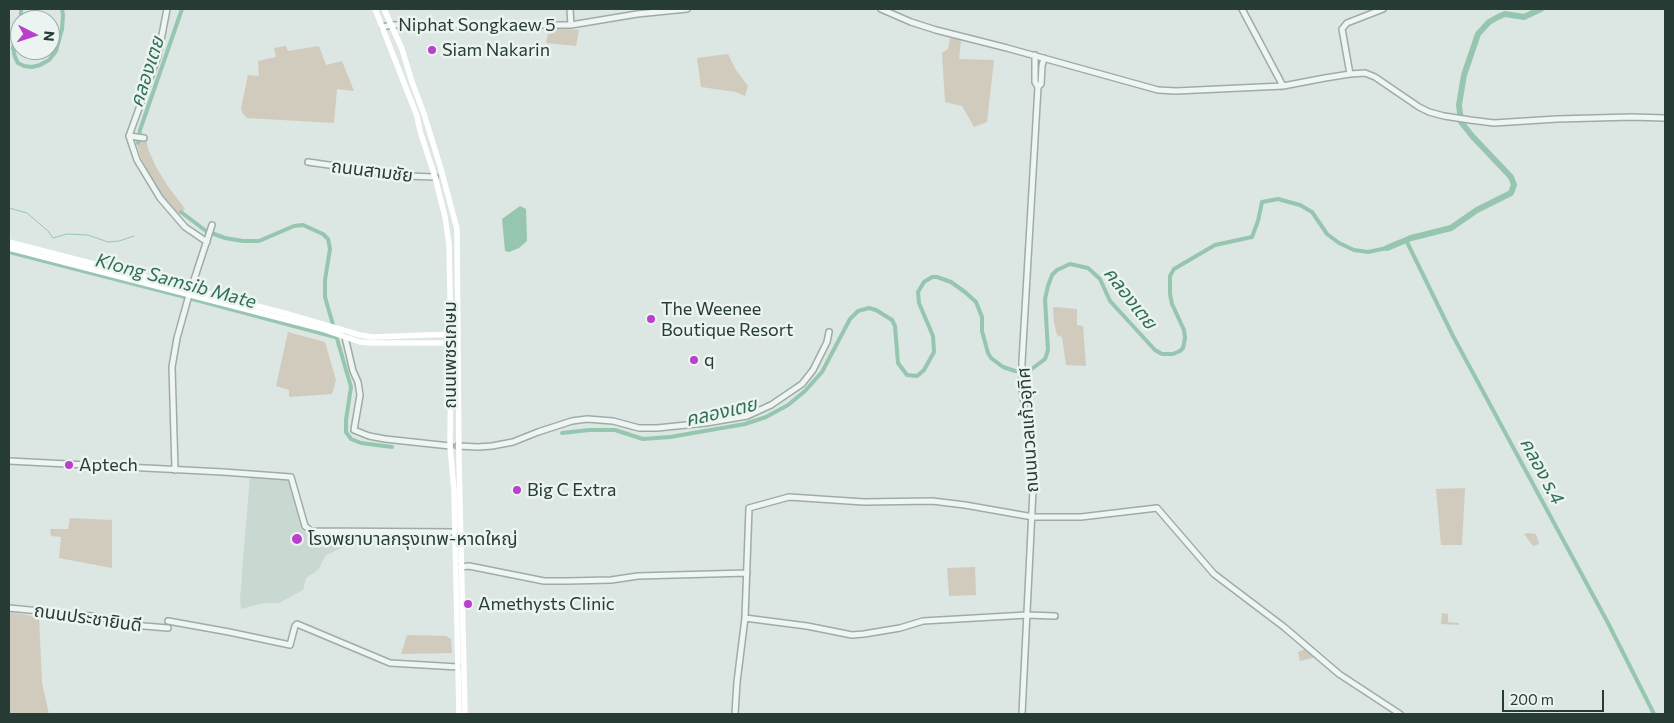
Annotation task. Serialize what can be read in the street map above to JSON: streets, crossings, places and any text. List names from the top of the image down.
{
  "streets": {
    "main road": ["ถนนเพชรเกษม"],
    "street": [
      "Niphat Songkaew 5",
      "ถนนสามชัย",
      "ถนนนวลแก้วอุทิศ",
      "ถนนประชายินดี"
    ]
  },
  "crossings": [
    ["Niphat Songkaew 5", "ถนนเพชรเกษม"],
    ["ถนนสามชัย", "ถนนเพชรเกษม"]
  ],
  "water": ["คลองเตย", "Klong Samsib Mate", "คลอง ร.4"],
  "places": [
    "Siam Nakarin",
    "The Weenee Boutique Resort",
    "q",
    "Aptech",
    "Big C Extra",
    "โรงพยาบาลกรุงเทพ-หาดใหญ่",
    "Amethysts Clinic"
  ],
  "scale_bar": "200 m",
  "north": "right"
}
